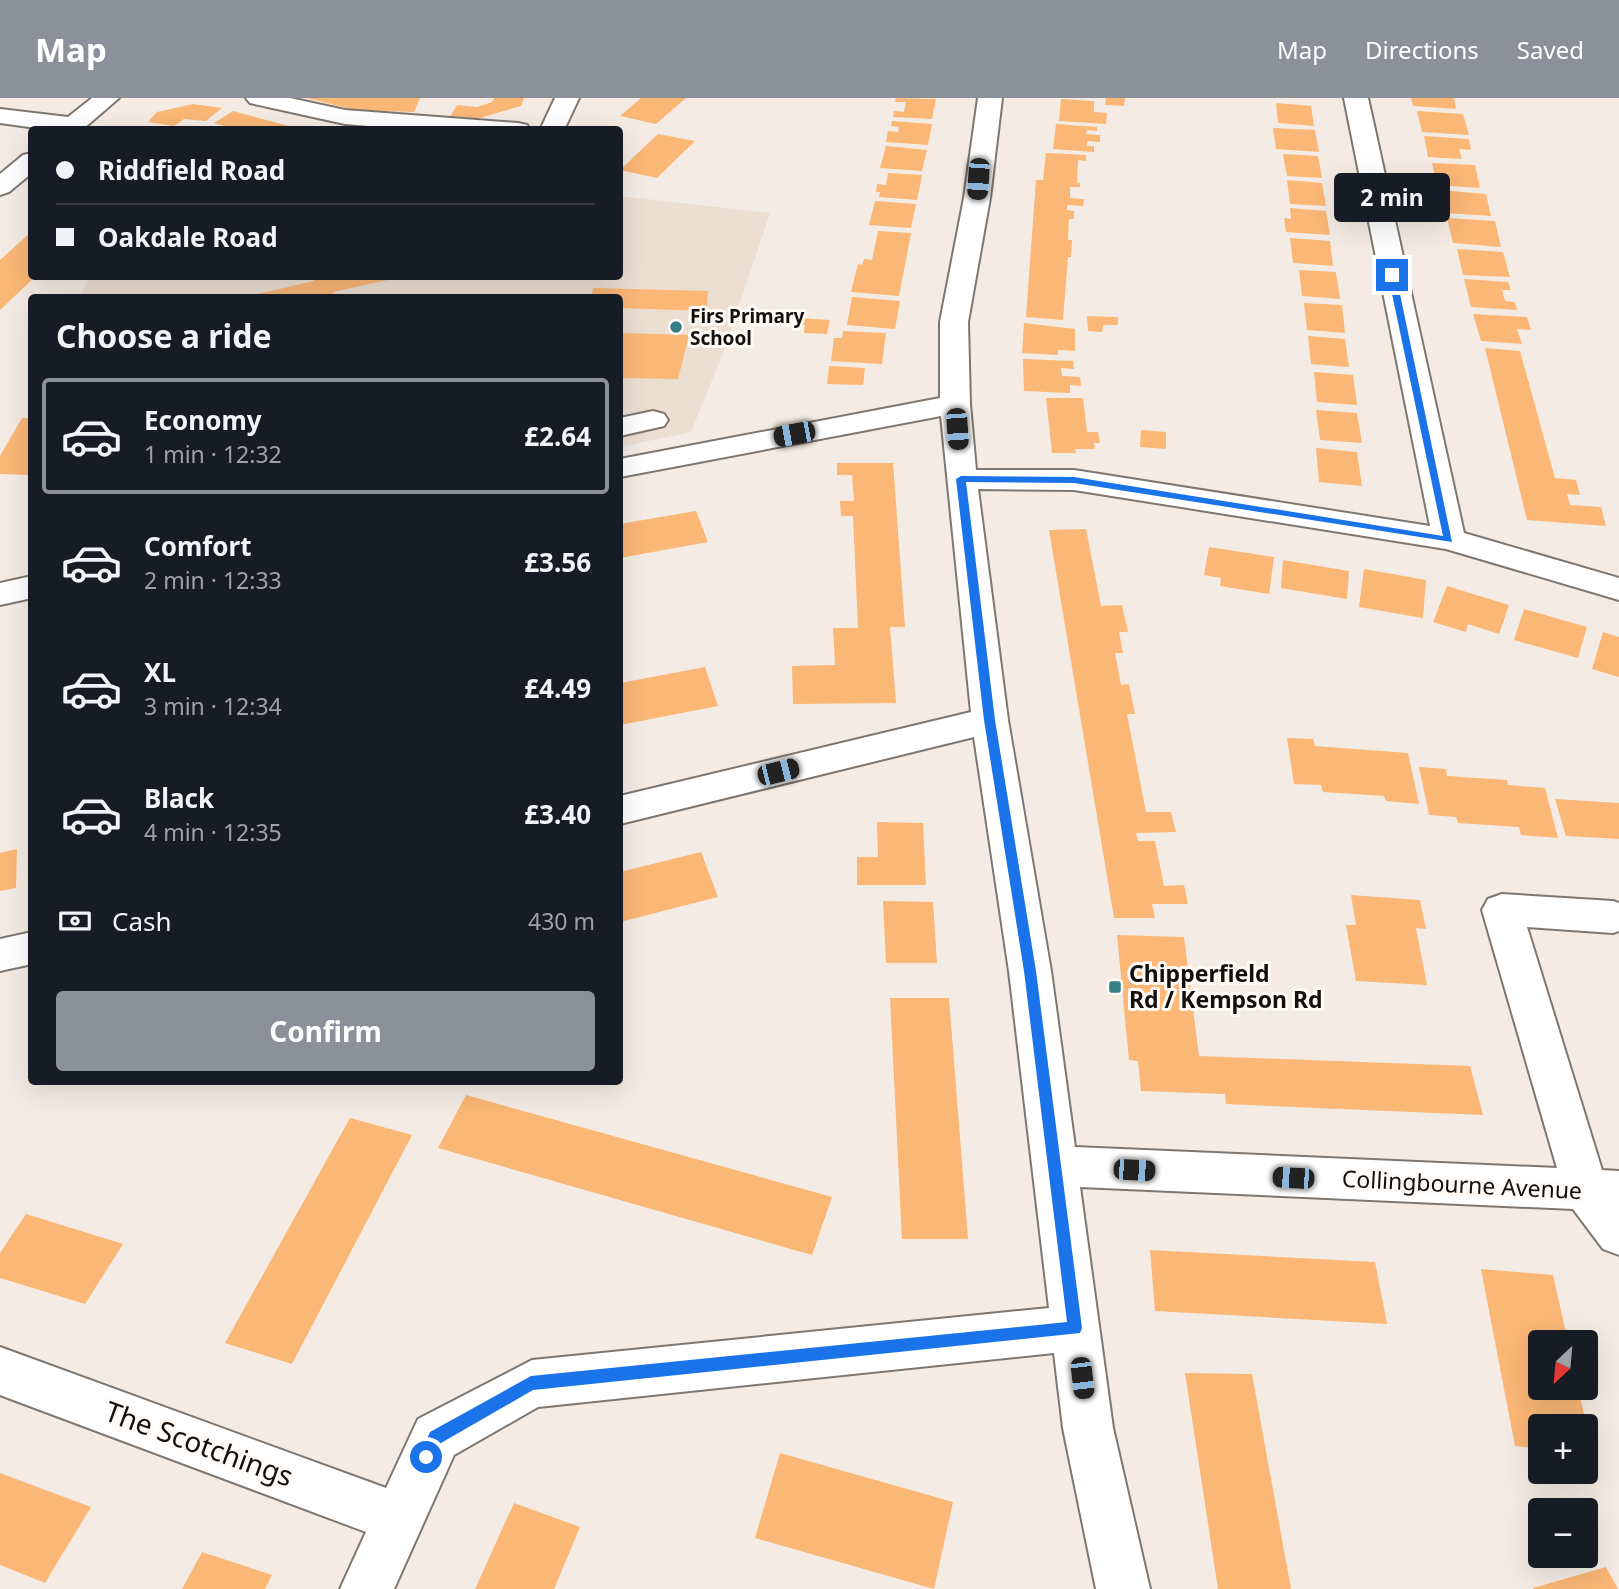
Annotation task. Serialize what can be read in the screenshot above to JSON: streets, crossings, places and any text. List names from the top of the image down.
{
  "streets": {
    "street": ["Collingbourne Avenue", "The Scotchings"]
  },
  "places": {
    "other": ["Firs Primary School"],
    "transit": ["Chipperfield Rd / Kempson Rd"]
  },
  "north": "bottom left",
  "page": {
    "header": "Map",
    "nav": ["Map", "Directions", "Saved"],
    "banner": ["Riddfield Road", "Oakdale Road"],
    "bubble": "2 min",
    "heading": "Choose a ride",
    "list": [
      {
        "name": "Economy",
        "note": "1 min · 12:32",
        "value": "£2.64"
      },
      {
        "name": "Comfort",
        "note": "2 min · 12:33",
        "value": "£3.56"
      },
      {
        "name": "XL",
        "note": "3 min · 12:34",
        "value": "£4.49"
      },
      {
        "name": "Black",
        "note": "4 min · 12:35",
        "value": "£3.40"
      }
    ],
    "pay": ["Cash", "430 m"],
    "buttons": "Confirm",
    "map_buttons": ["+", "−"]
  }
}
